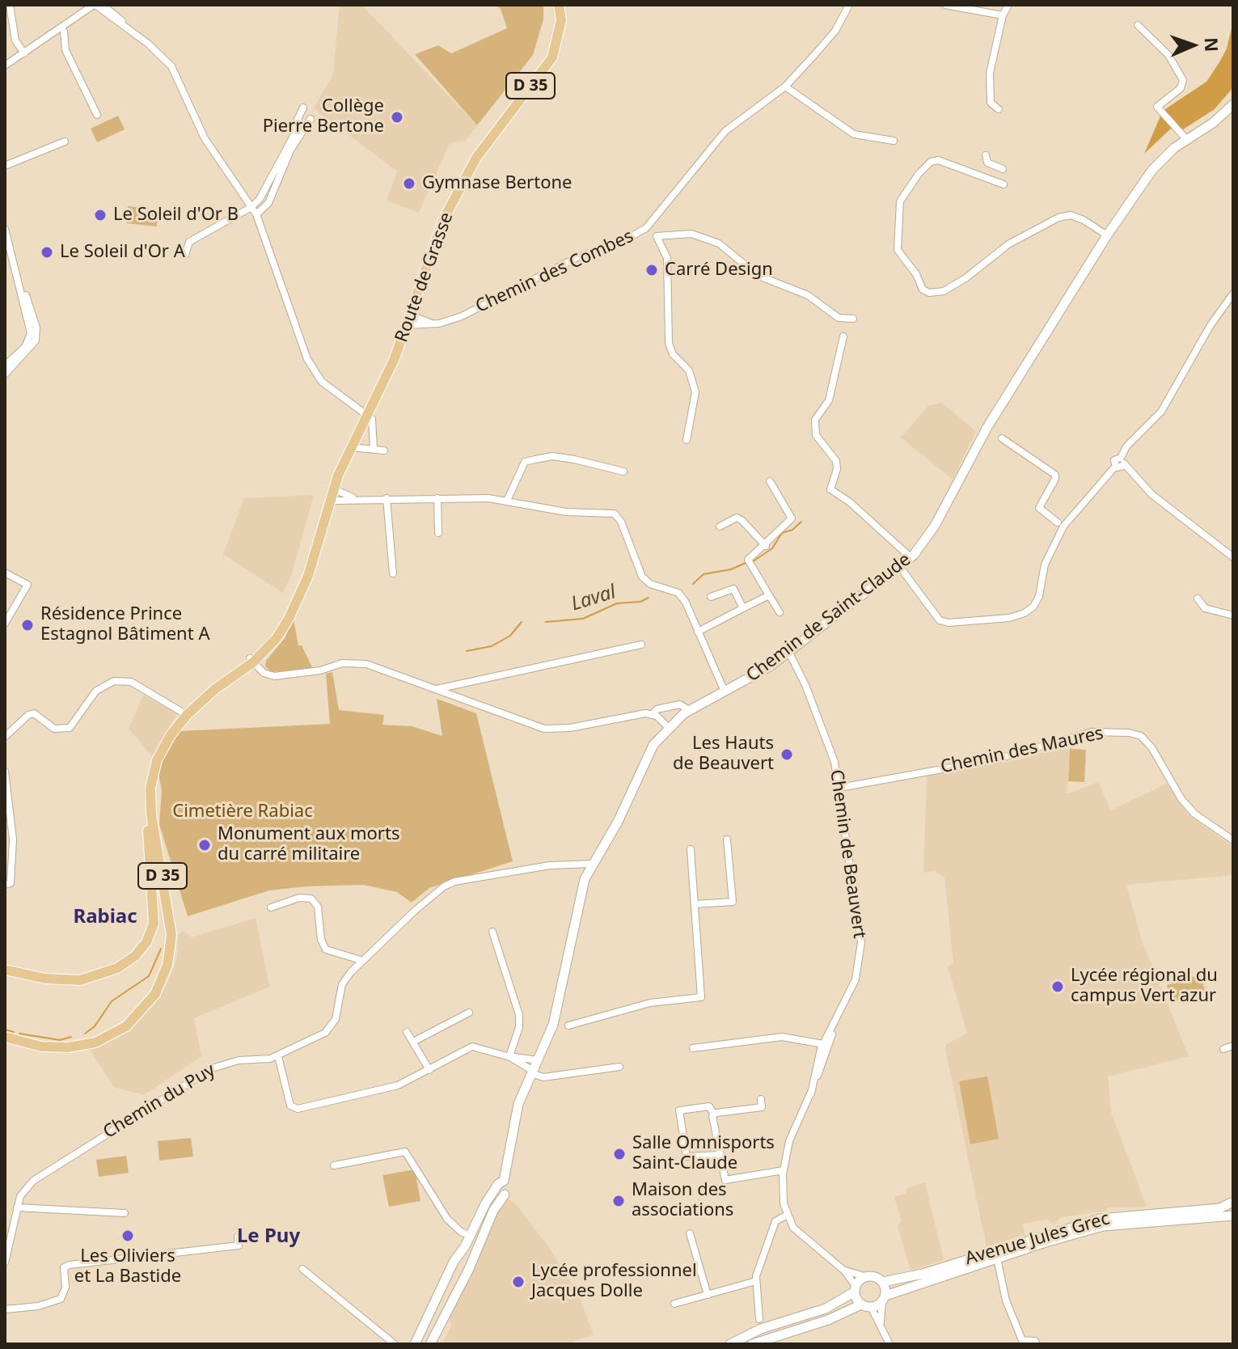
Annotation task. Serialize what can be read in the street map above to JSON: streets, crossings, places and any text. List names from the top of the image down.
{
  "streets": {
    "main road": ["D 35", "Route de Grasse"],
    "street": [
      "Chemin des Combes",
      "Chemin de Saint-Claude",
      "Chemin des Maures",
      "Chemin de Beauvert",
      "Chemin du Puy",
      "Avenue Jules Grec"
    ]
  },
  "crossings": [
    ["D 35", "Route de Grasse"],
    ["Chemin des Combes", "Route de Grasse"],
    ["Chemin de Saint-Claude", "Chemin de Beauvert"],
    ["Chemin de Saint-Claude", "Chemin du Puy"],
    ["Chemin des Maures", "Chemin de Beauvert"]
  ],
  "districts": ["Rabiac", "Le Puy"],
  "water": ["Laval"],
  "parks": ["Cimetière Rabiac"],
  "places": [
    "Collège Pierre Bertone",
    "Gymnase Bertone",
    "Le Soleil d'Or B",
    "Le Soleil d'Or A",
    "Carré Design",
    "Résidence Prince Estagnol Bâtiment A",
    "Les Hauts de Beauvert",
    "Monument aux morts du carré militaire",
    "Lycée régional du campus Vert azur",
    "Salle Omnisports Saint-Claude",
    "Maison des associations",
    "Les Oliviers et La Bastide",
    "Lycée professionnel Jacques Dolle"
  ],
  "north": "right"
}
